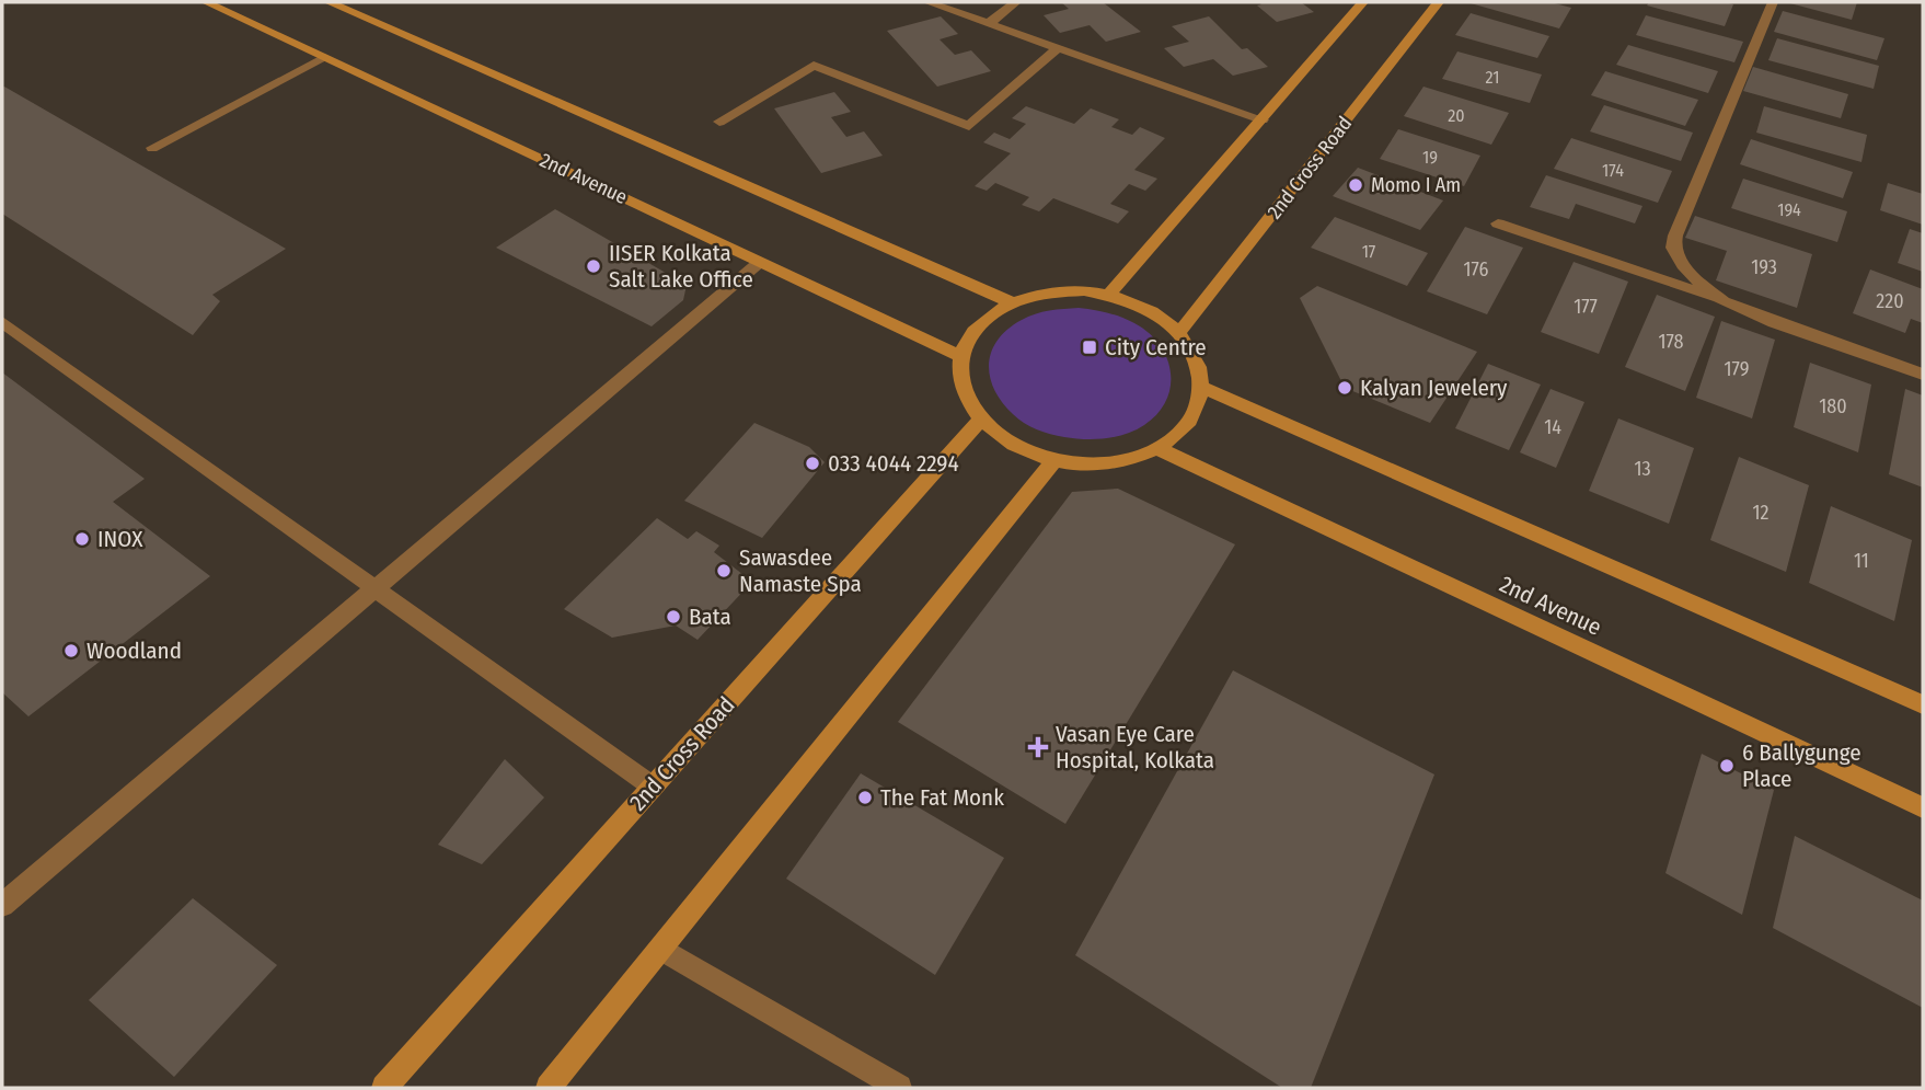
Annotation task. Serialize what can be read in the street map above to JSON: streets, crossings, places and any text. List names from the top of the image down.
{
  "streets": {
    "street": ["2nd Cross Road", "2nd Avenue"]
  },
  "crossings": [
    ["2nd Cross Road", "2nd Avenue"]
  ],
  "places": {
    "other": [
      "Momo I Am",
      "IISER Kolkata Salt Lake Office",
      "Kalyan Jewelery",
      "033 4044 2294",
      "INOX",
      "Sawasdee Namaste Spa",
      "Bata",
      "Woodland",
      "6 Ballygunge Place",
      "The Fat Monk"
    ],
    "transit": ["City Centre"],
    "health": ["Vasan Eye Care Hospital, Kolkata"]
  },
  "house_numbers": [
    "21",
    "20",
    "19",
    "174",
    "194",
    "17",
    "193",
    "176",
    "220",
    "177",
    "178",
    "179",
    "180",
    "14",
    "13",
    "12",
    "11"
  ]
}
